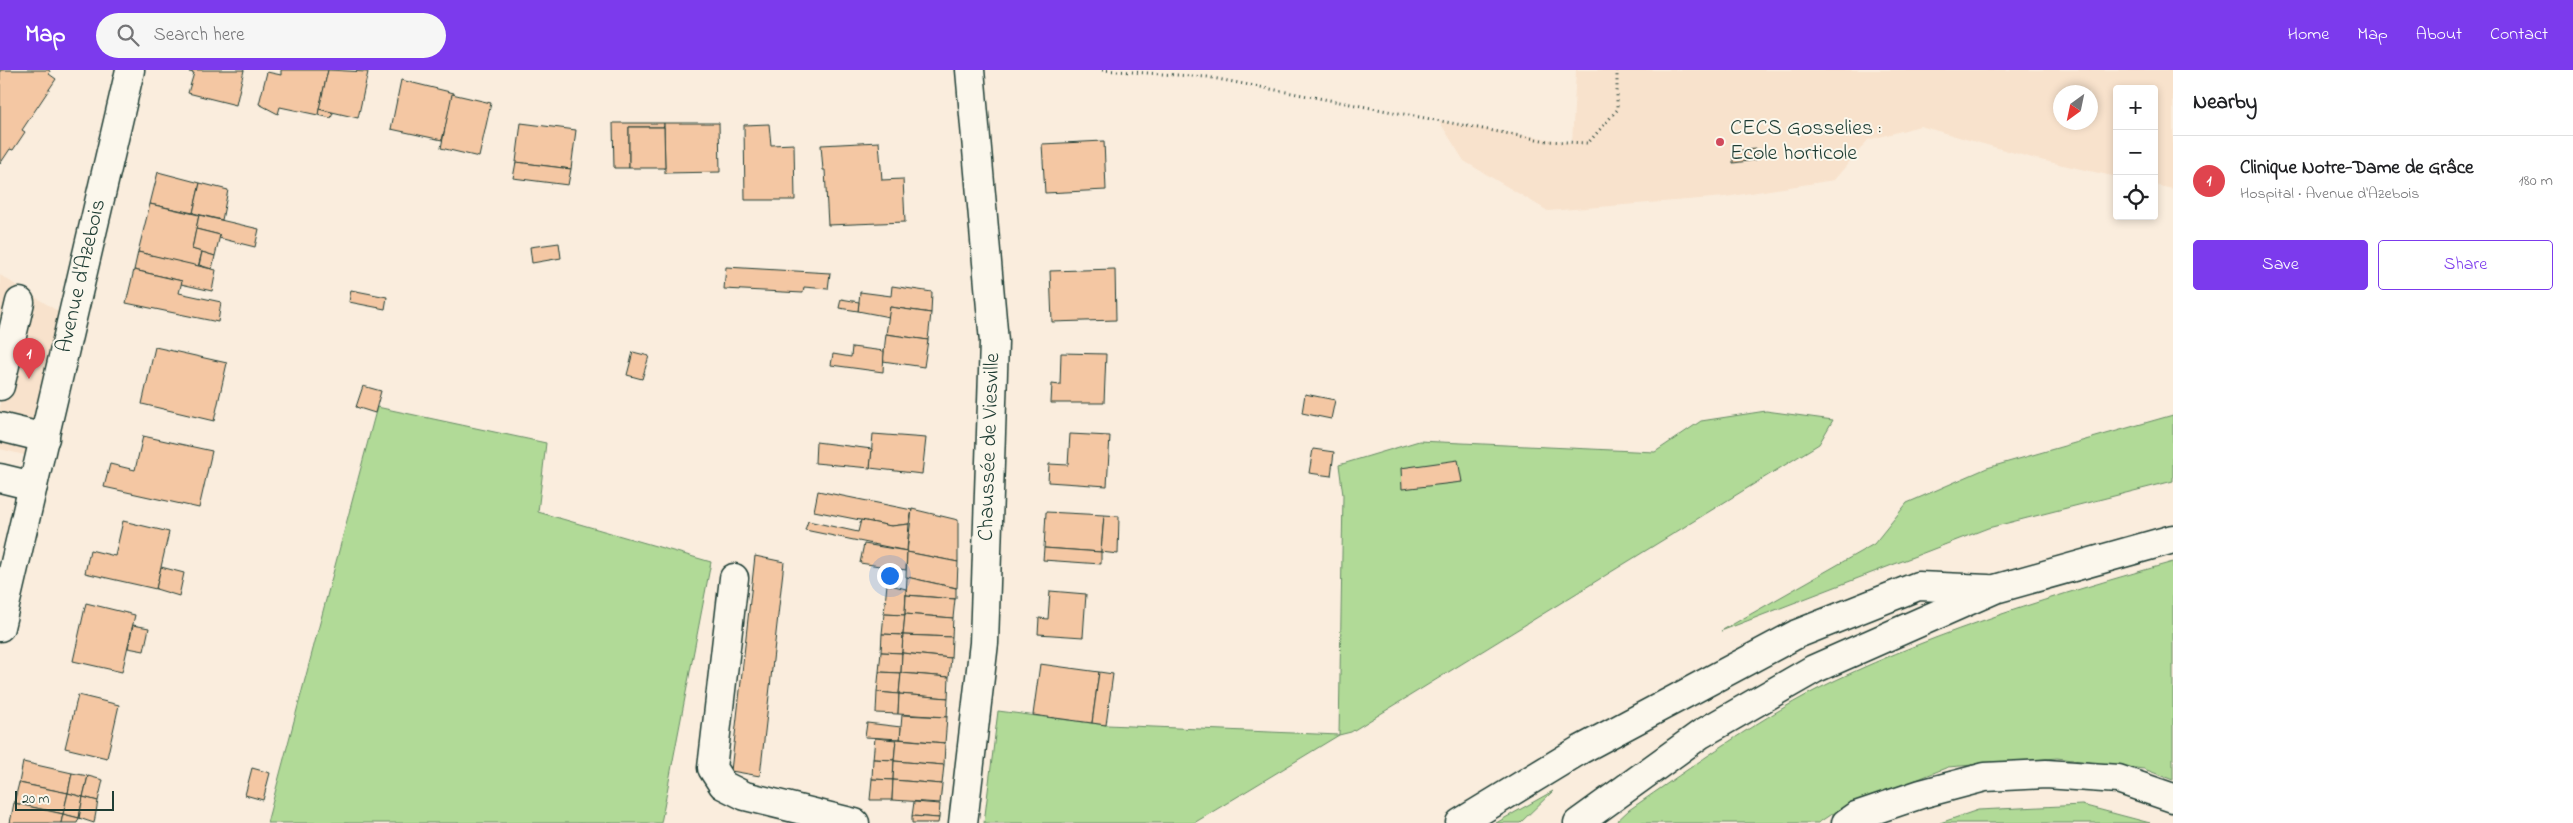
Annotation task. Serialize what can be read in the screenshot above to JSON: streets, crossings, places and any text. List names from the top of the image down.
{
  "streets": {
    "main road": ["Avenue d'Azebois", "Chaussée de Viesville"]
  },
  "places": ["CECS Gosselies : Ecole horticole"],
  "scale_bar": "20 m",
  "north": "bottom left",
  "page": {
    "header": "Map",
    "search": "Search here",
    "nav": [
      "Home",
      "Map",
      "About",
      "Contact"
    ],
    "heading": "Nearby",
    "map_buttons": ["+", "−"],
    "list": [
      {
        "mark": "1",
        "name": "Clinique Notre-Dame de Grâce",
        "note": "Hospital · Avenue d'Azebois",
        "value": "180 m"
      }
    ],
    "buttons": ["Save", "Share"],
    "pins": "1",
    "scale": "20 m"
  }
}
